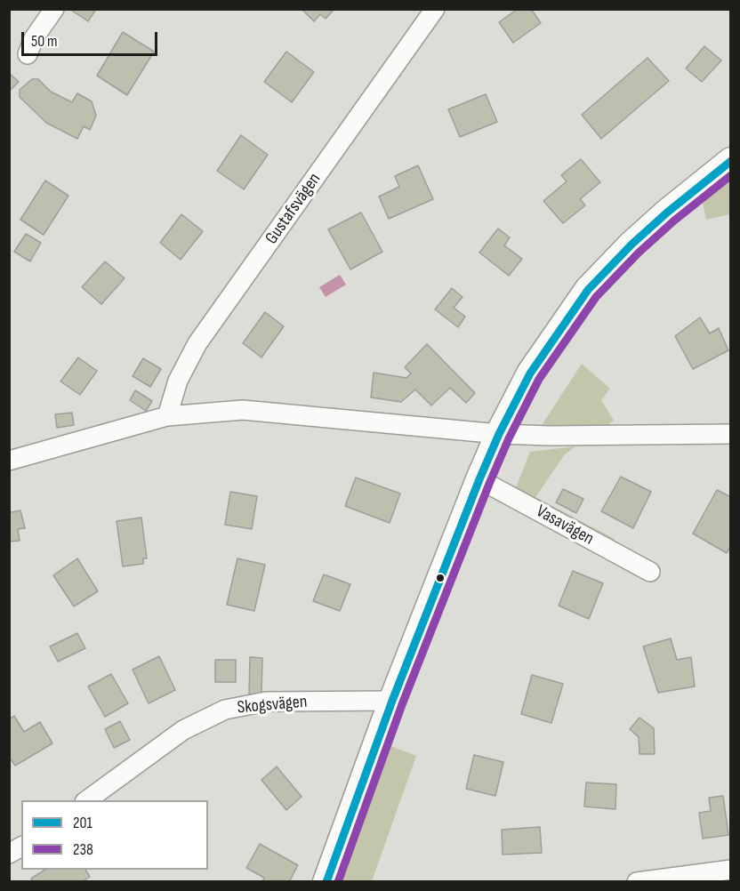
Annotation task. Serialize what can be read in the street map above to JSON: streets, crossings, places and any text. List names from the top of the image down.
{
  "streets": {
    "street": ["Gustafsvägen", "Vasavägen", "Skogsvägen"]
  },
  "lines": ["transit line 201", "transit line 238"],
  "legend": ["201", "238"],
  "scale_bar": "50 m"
}
